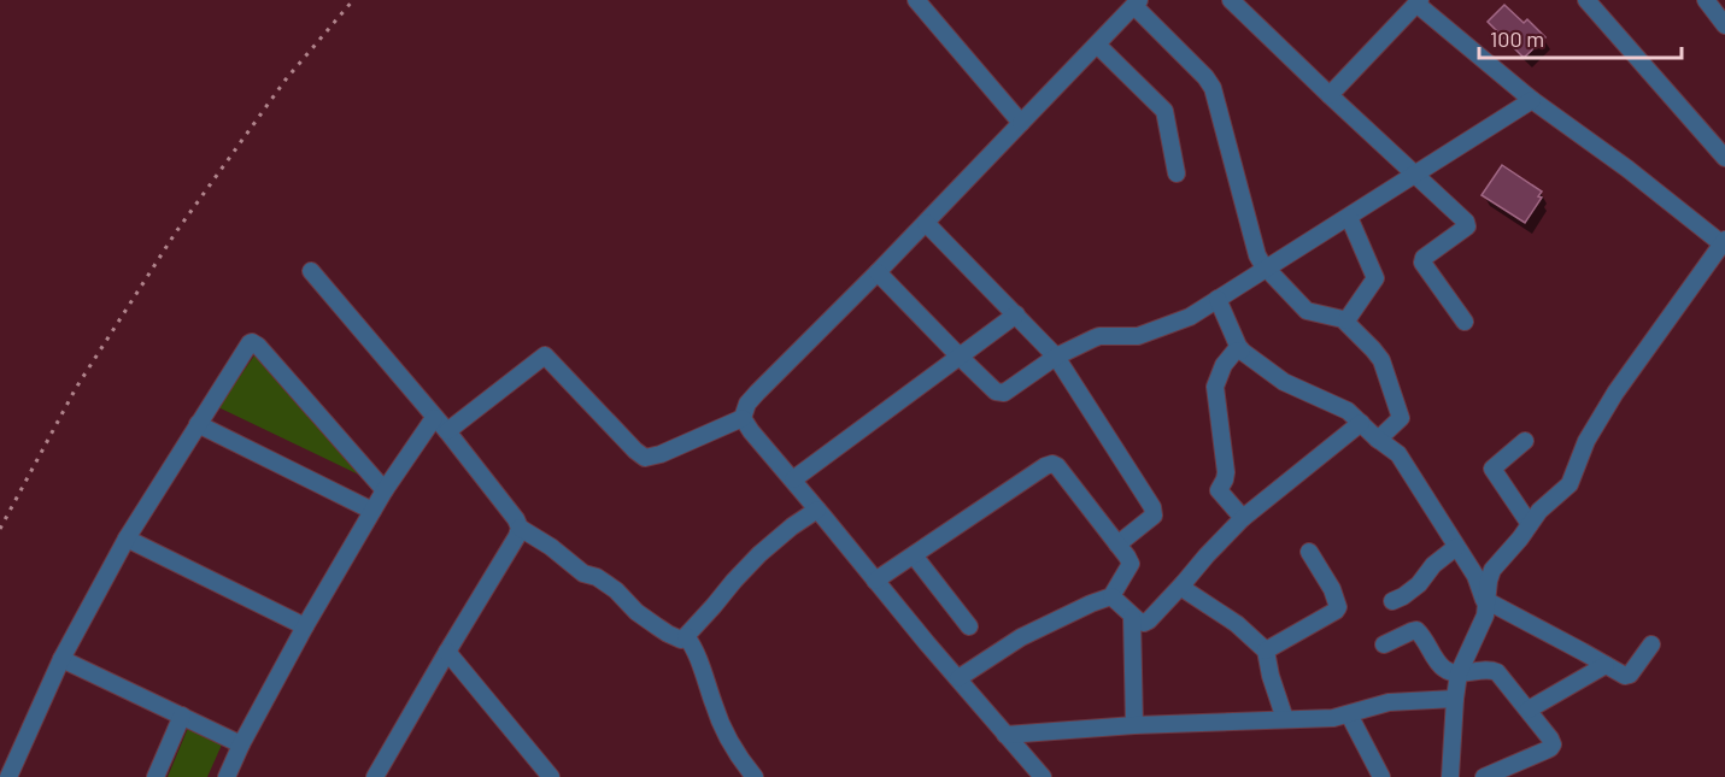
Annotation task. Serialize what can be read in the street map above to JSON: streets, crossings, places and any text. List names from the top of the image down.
{
  "scale_bar": "100 m"
}
